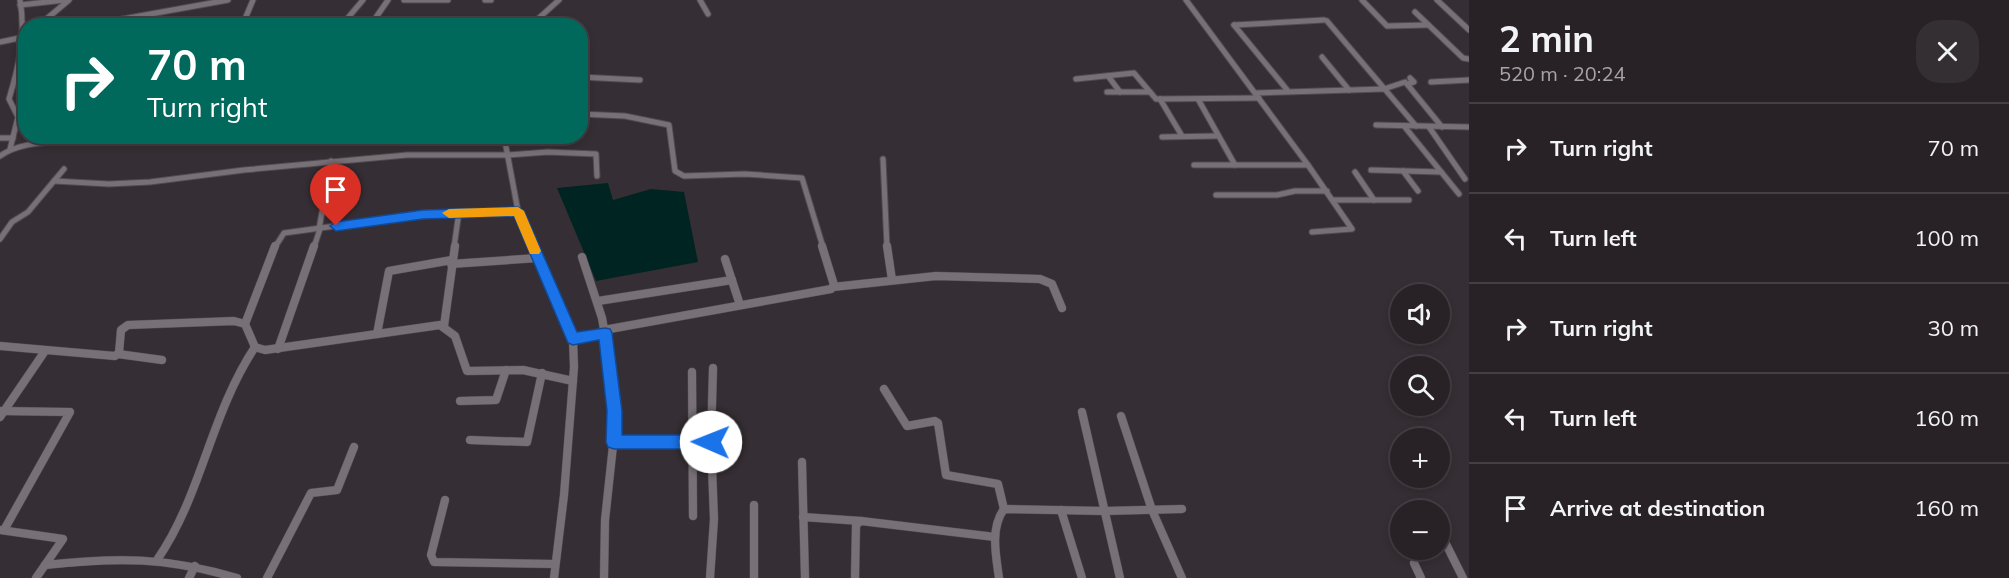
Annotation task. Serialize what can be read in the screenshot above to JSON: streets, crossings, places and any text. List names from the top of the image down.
{
  "page": {
    "heading": ["2 min", "520 m · 20:24"],
    "turn": ["70 m", "Turn right"],
    "list": [
      {
        "name": "Turn right",
        "value": "70 m"
      },
      {
        "name": "Turn left",
        "value": "100 m"
      },
      {
        "name": "Turn right",
        "value": "30 m"
      },
      {
        "name": "Turn left",
        "value": "160 m"
      },
      {
        "name": "Arrive at destination",
        "value": "160 m"
      }
    ],
    "map_buttons": ["+", "−"]
  }
}
